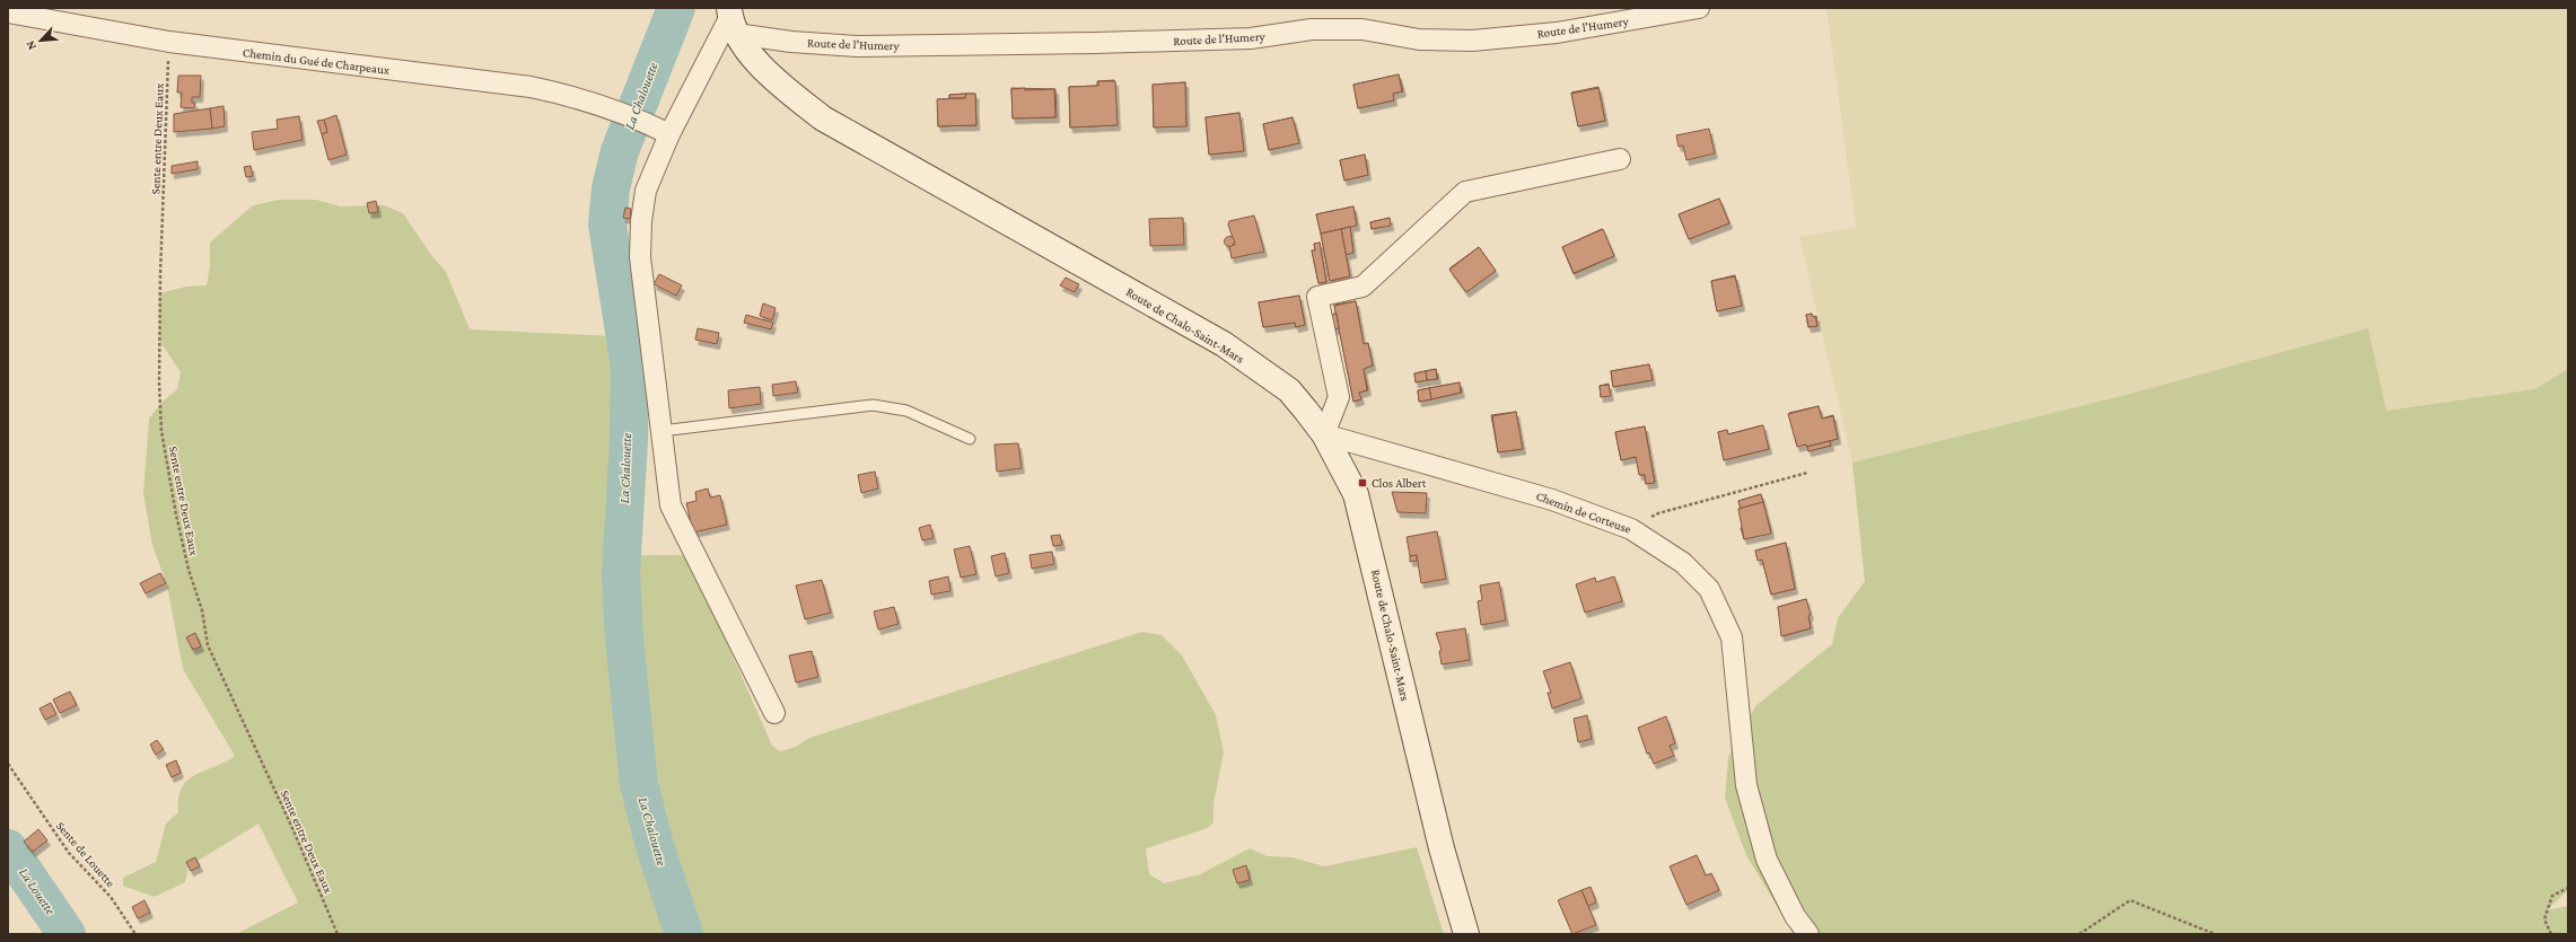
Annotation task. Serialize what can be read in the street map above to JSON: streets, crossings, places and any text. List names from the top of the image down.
{
  "streets": {
    "main road": ["Route de Chalo-Saint-Mars"],
    "street": ["Route de l'Humery", "Chemin du Gué de Charpeaux", "Chemin de Corteuse"],
    "path": ["Sente entre Deux Eaux", "Sente de Louette"]
  },
  "crossings": [
    ["Route de l'Humery", "Route de Chalo-Saint-Mars"],
    ["Chemin du Gué de Charpeaux", "Sente entre Deux Eaux"],
    ["Route de Chalo-Saint-Mars", "Chemin de Corteuse"]
  ],
  "water": ["La Chalouette", "La Louette"],
  "places": {
    "transit": ["Clos Albert"]
  },
  "north": "bottom left"
}
